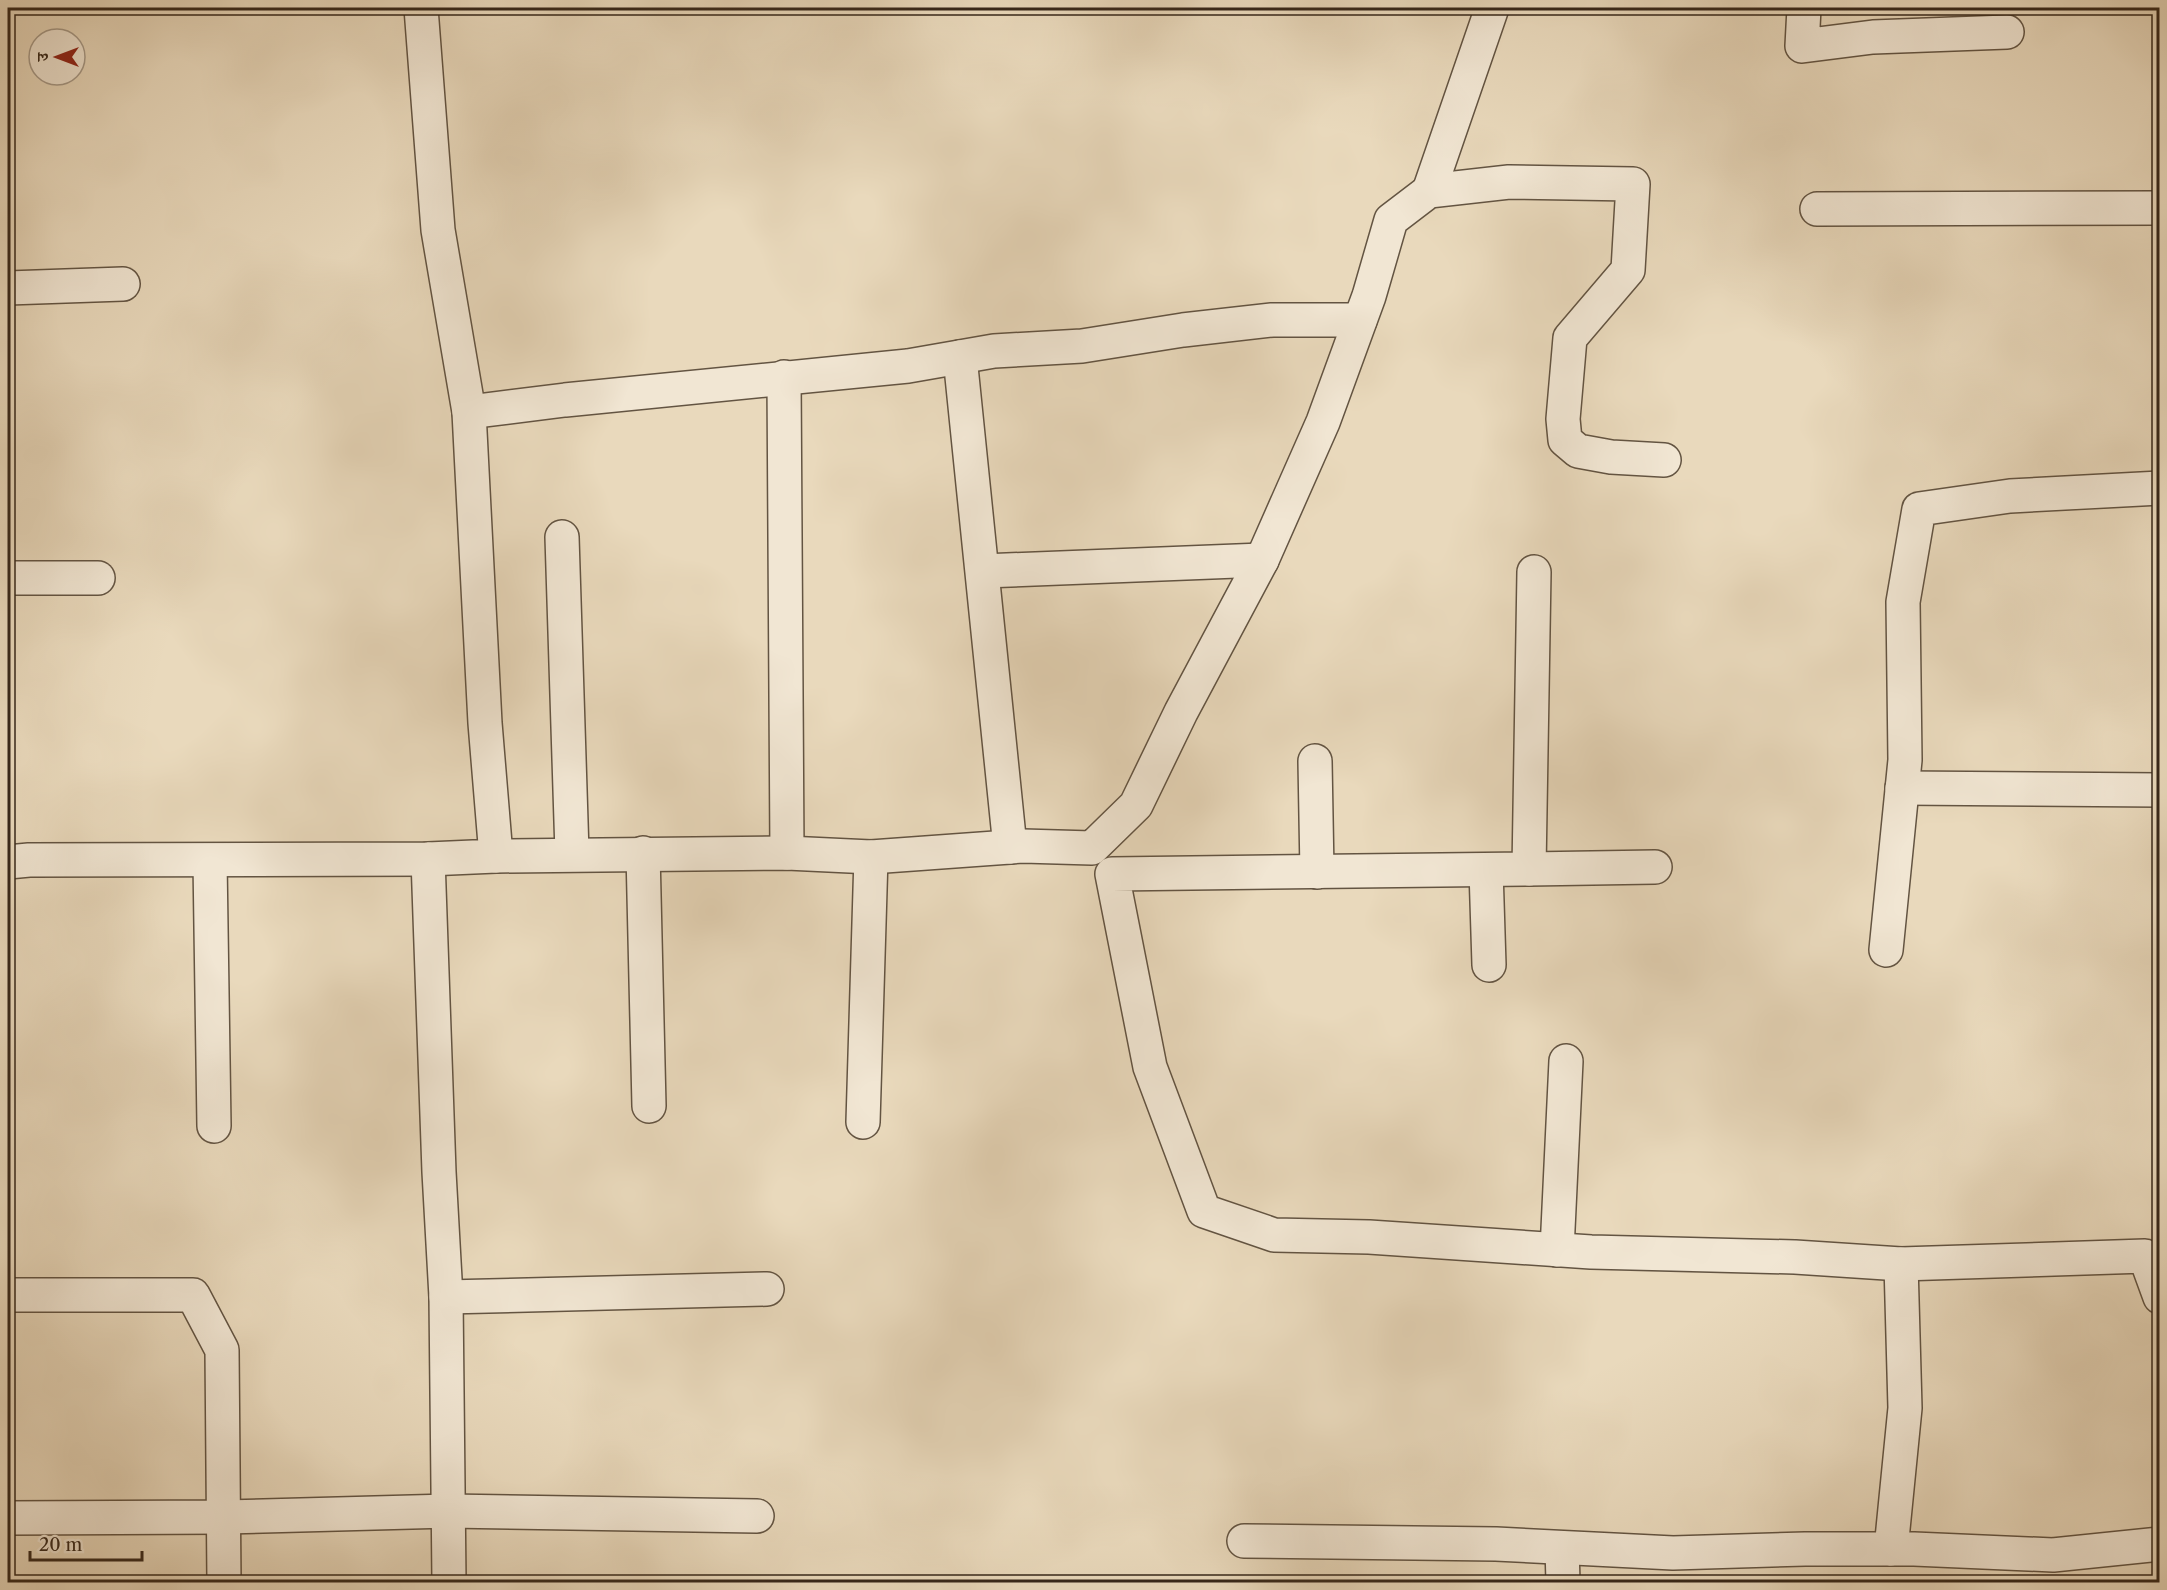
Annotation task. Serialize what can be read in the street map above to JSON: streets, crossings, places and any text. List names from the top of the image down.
{
  "scale_bar": "20 m",
  "north": "left"
}
